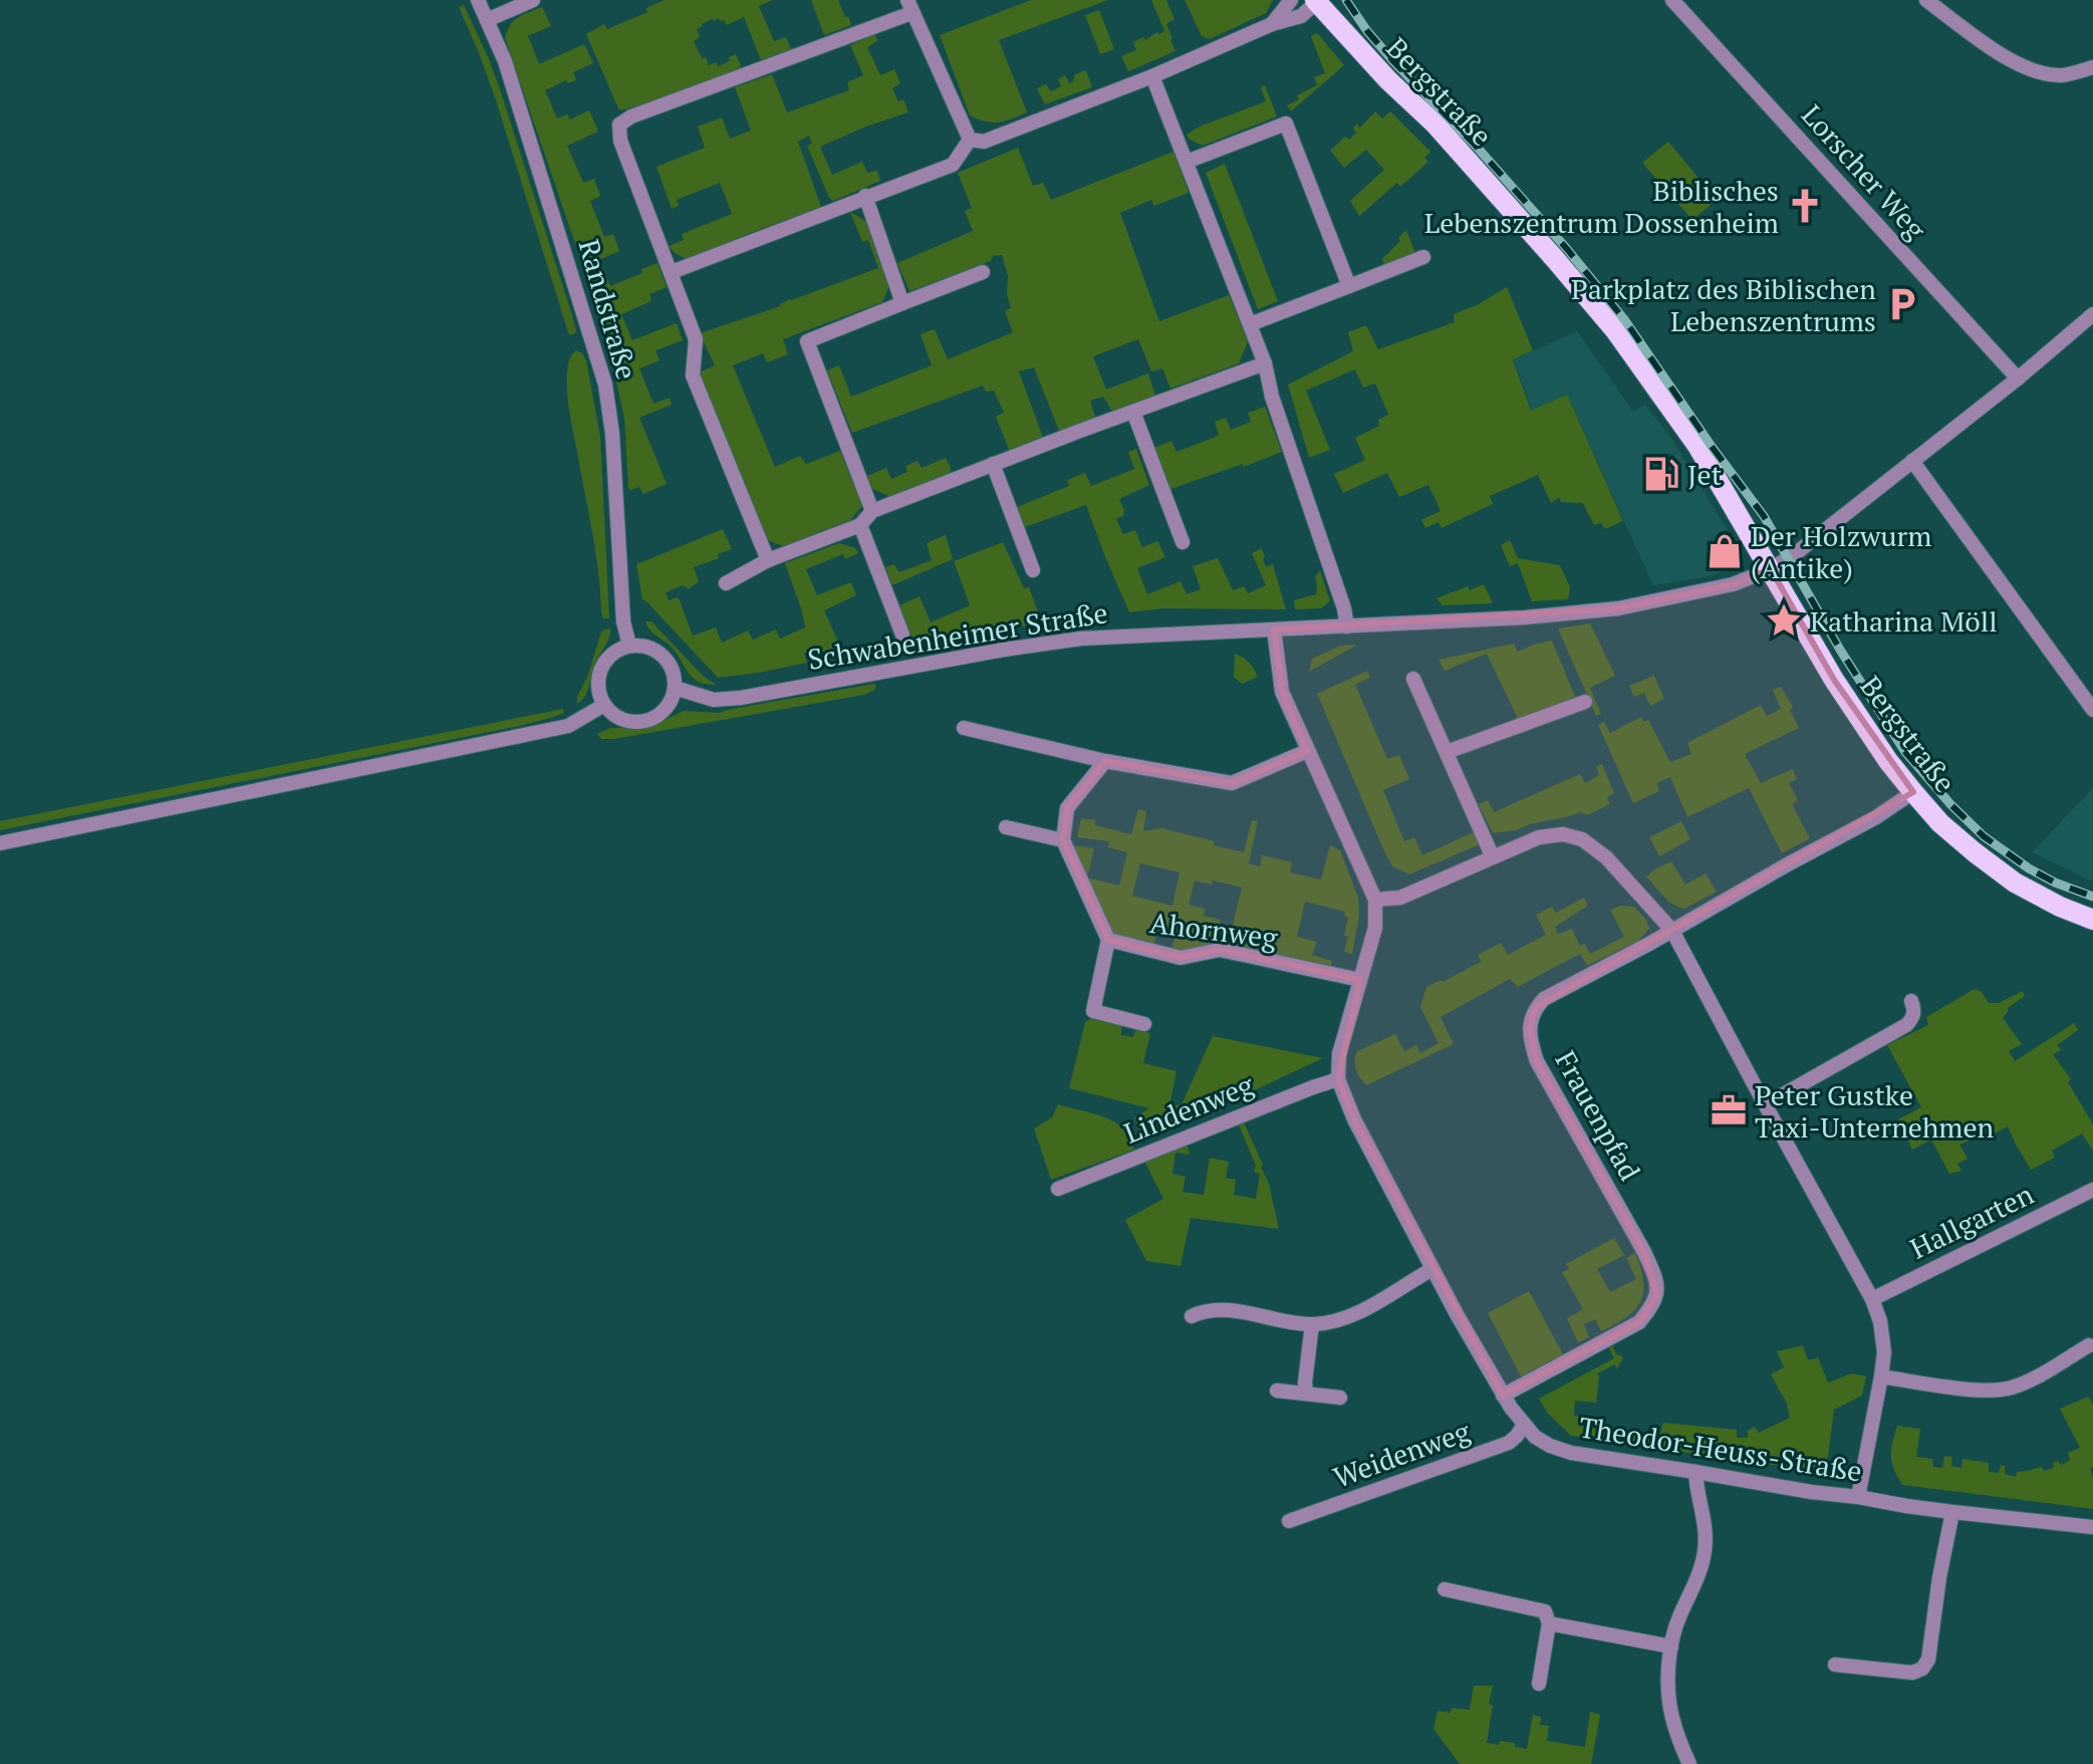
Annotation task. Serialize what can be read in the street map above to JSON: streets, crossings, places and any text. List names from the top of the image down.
{
  "streets": {
    "main road": ["Bergstraße"],
    "street": [
      "Lorscher Weg",
      "Randstraße",
      "Schwabenheimer Straße",
      "Ahornweg",
      "Lindenweg",
      "Frauenpfad",
      "Hallgarten",
      "Theodor-Heuss-Straße",
      "Weidenweg"
    ]
  },
  "crossings": [
    ["Bergstraße", "Schwabenheimer Straße"],
    ["Bergstraße", "Frauenpfad"],
    ["Lorscher Weg", "Schwabenheimer Straße"],
    ["Randstraße", "Schwabenheimer Straße"],
    ["Schwabenheimer Straße", "Theodor-Heuss-Straße"],
    ["Ahornweg", "Theodor-Heuss-Straße"],
    ["Lindenweg", "Theodor-Heuss-Straße"],
    ["Frauenpfad", "Theodor-Heuss-Straße"],
    ["Theodor-Heuss-Straße", "Weidenweg"]
  ],
  "places": {
    "church": ["Biblisches Lebenszentrum Dossenheim"],
    "parking": ["Parkplatz des Biblischen Lebenszentrums"],
    "fuel station": ["Jet"],
    "shop": ["Der Holzwurm (Antike)"],
    "place": ["Katharina Möll"],
    "office": ["Peter Gustke Taxi-Unternehmen"]
  }
}
